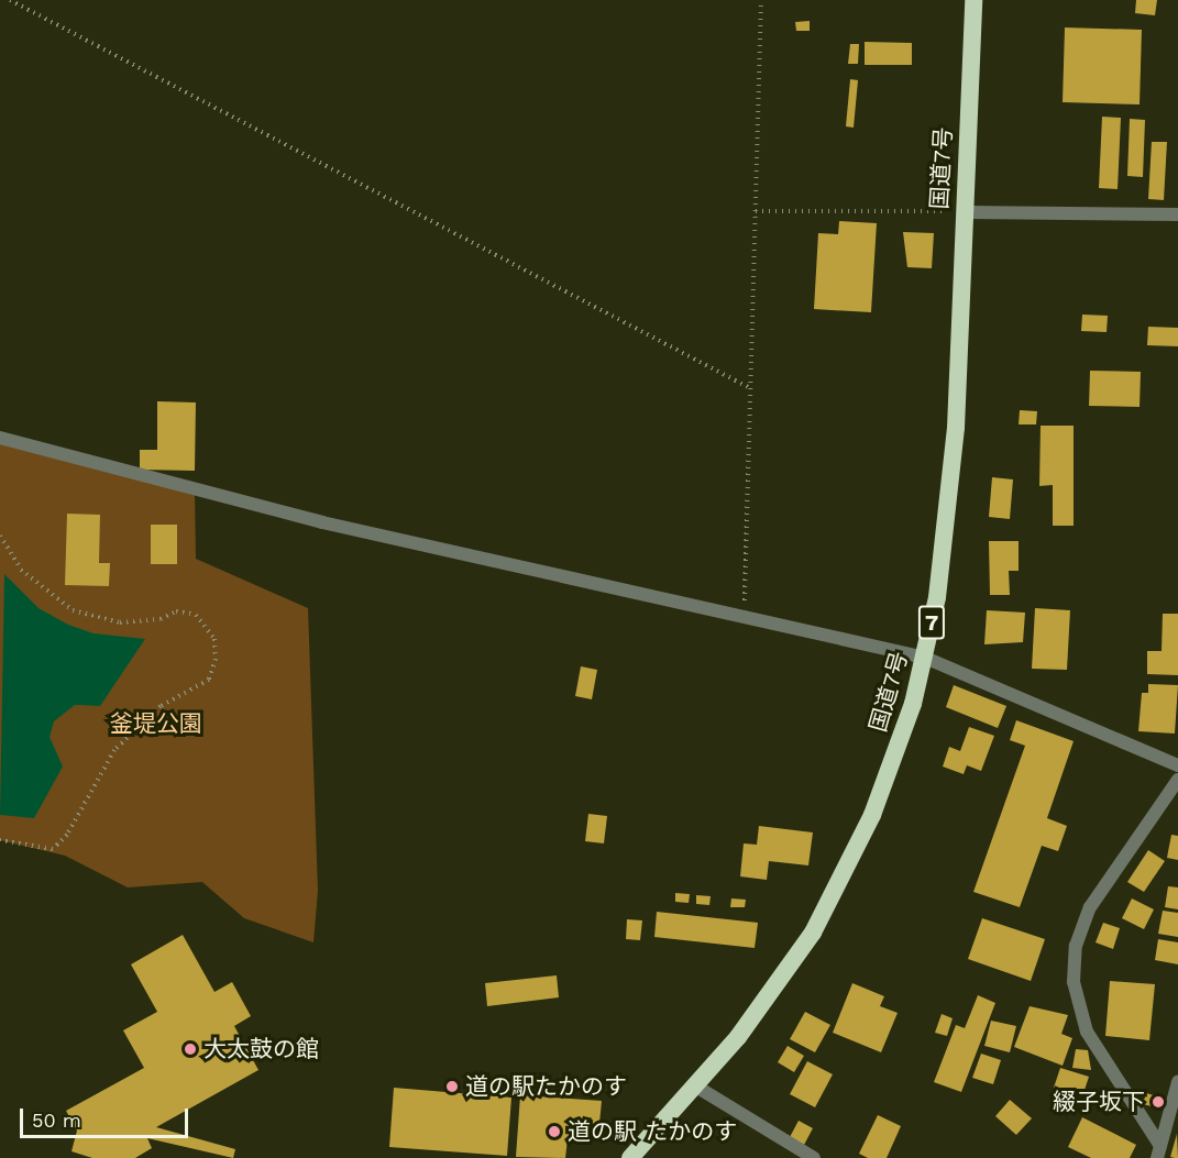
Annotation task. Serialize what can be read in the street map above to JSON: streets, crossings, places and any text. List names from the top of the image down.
{
  "streets": {
    "highway": ["国道7号", "7"]
  },
  "parks": ["釜堤公園"],
  "places": [
    "大太鼓の館",
    "道の駅たかのす",
    "綴子坂下",
    "道の駅 たかのす"
  ],
  "scale_bar": "50 m"
}
